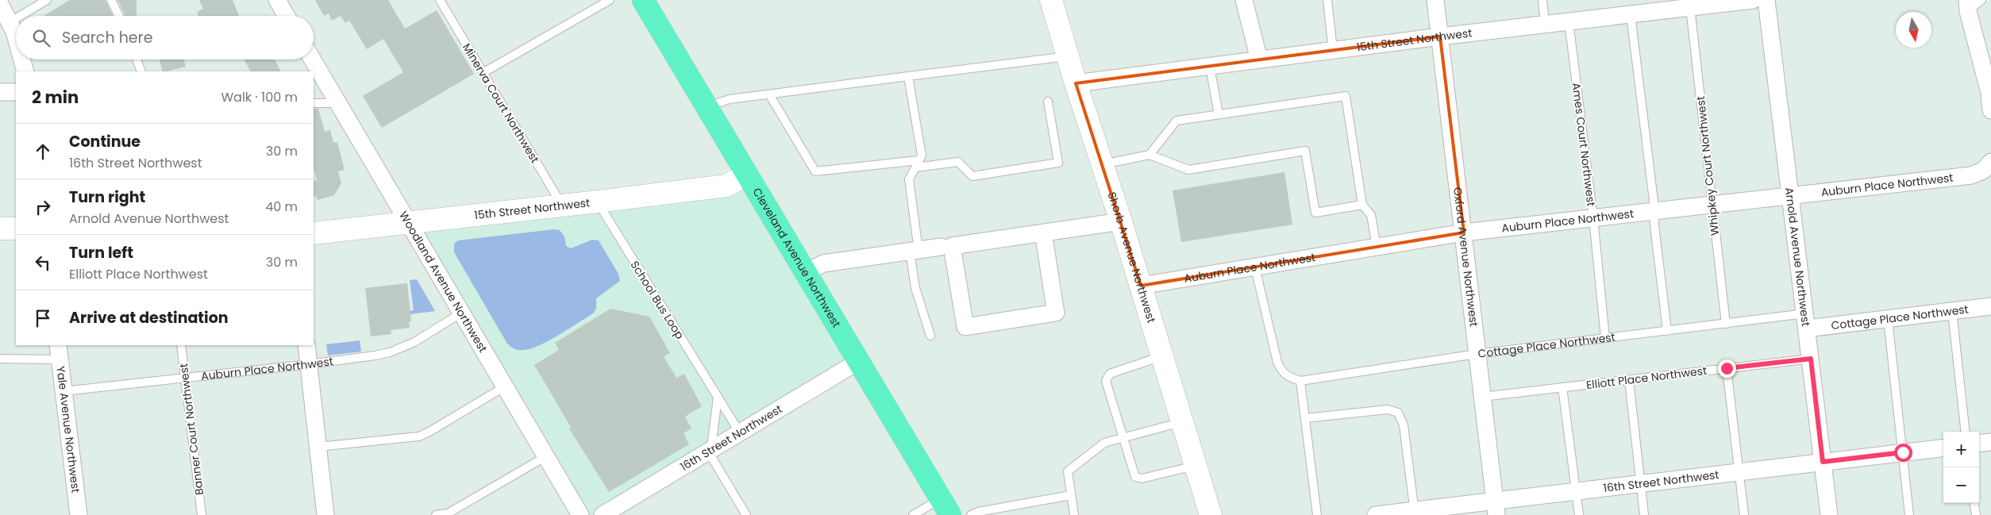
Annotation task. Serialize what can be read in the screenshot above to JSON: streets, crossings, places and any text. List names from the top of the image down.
{
  "streets": {
    "main road": ["Cleveland Avenue Northwest"],
    "street": [
      "15th Street Northwest",
      "Auburn Place Northwest",
      "Shorb Avenue Northwest",
      "Oxford Avenue Northwest",
      "Arnold Avenue Northwest",
      "Woodland Avenue Northwest",
      "Cottage Place Northwest",
      "Yale Avenue Northwest",
      "16th Street Northwest"
    ],
    "lane": [
      "Minerva Court Northwest",
      "Ames Court Northwest",
      "Whipkey Court Northwest",
      "School Bus Loop",
      "Elliott Place Northwest",
      "Banner Court Northwest"
    ]
  },
  "crossings": [
    ["15th Street Northwest", "Minerva Court Northwest"],
    ["15th Street Northwest", "Ames Court Northwest"],
    ["15th Street Northwest", "Whipkey Court Northwest"],
    ["15th Street Northwest", "Cleveland Avenue Northwest"],
    ["15th Street Northwest", "Shorb Avenue Northwest"],
    ["15th Street Northwest", "Oxford Avenue Northwest"],
    ["15th Street Northwest", "Woodland Avenue Northwest"],
    ["15th Street Northwest", "School Bus Loop"],
    ["Ames Court Northwest", "Auburn Place Northwest"],
    ["Ames Court Northwest", "Cottage Place Northwest"],
    ["Whipkey Court Northwest", "Auburn Place Northwest"],
    ["Whipkey Court Northwest", "Cottage Place Northwest"],
    ["Auburn Place Northwest", "Shorb Avenue Northwest"],
    ["Auburn Place Northwest", "Oxford Avenue Northwest"],
    ["Auburn Place Northwest", "Arnold Avenue Northwest"],
    ["Auburn Place Northwest", "Woodland Avenue Northwest"],
    ["Auburn Place Northwest", "Cottage Place Northwest"],
    ["Auburn Place Northwest", "Yale Avenue Northwest"],
    ["Auburn Place Northwest", "Banner Court Northwest"],
    ["Cleveland Avenue Northwest", "16th Street Northwest"],
    ["Oxford Avenue Northwest", "Cottage Place Northwest"],
    ["Oxford Avenue Northwest", "Elliott Place Northwest"],
    ["Oxford Avenue Northwest", "16th Street Northwest"],
    ["Arnold Avenue Northwest", "Cottage Place Northwest"],
    ["Arnold Avenue Northwest", "Elliott Place Northwest"],
    ["Arnold Avenue Northwest", "16th Street Northwest"],
    ["School Bus Loop", "16th Street Northwest"]
  ],
  "north": "bottom",
  "page": {
    "search": "Search here",
    "heading": ["2 min", "Walk · 100 m"],
    "list": [
      ["Continue", "16th Street Northwest", "30 m"],
      ["Turn right", "Arnold Avenue Northwest", "40 m"],
      ["Turn left", "Elliott Place Northwest", "30 m"],
      "Arrive at destination"
    ],
    "map_buttons": ["+", "−"]
  }
}
